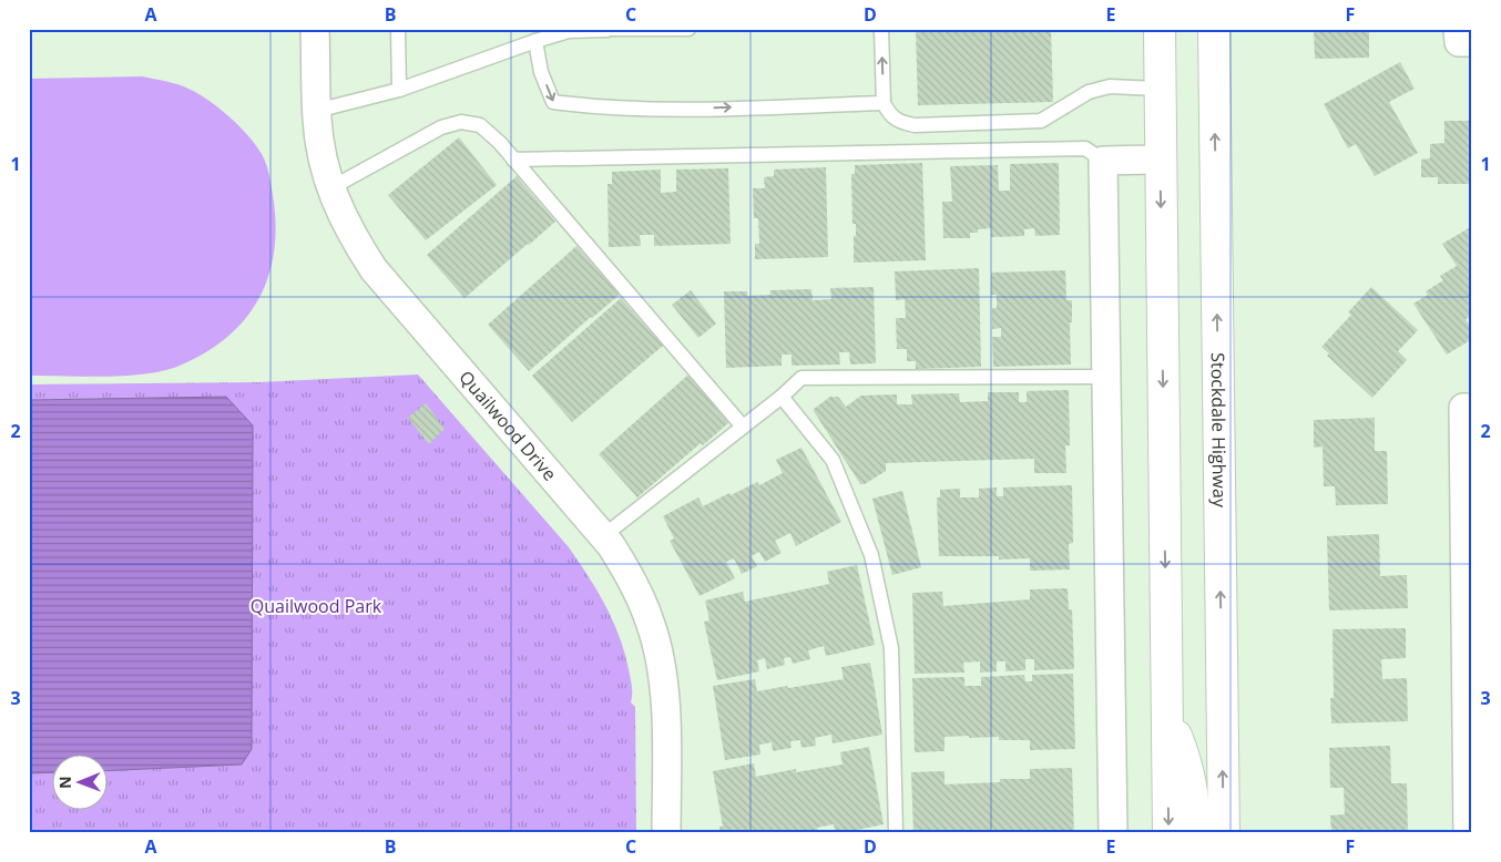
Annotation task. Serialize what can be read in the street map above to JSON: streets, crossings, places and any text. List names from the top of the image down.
{
  "streets": {
    "main road": ["Stockdale Highway"],
    "street": ["Quailwood Drive"]
  },
  "parks": ["Quailwood Park"],
  "north": "left",
  "grid": {
    "columns": [
      "A",
      "B",
      "C",
      "D",
      "E",
      "F"
    ],
    "rows": ["1", "2", "3"]
  }
}
